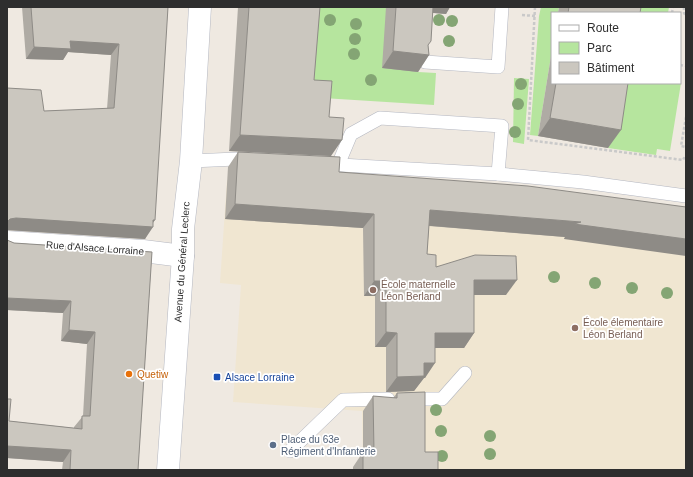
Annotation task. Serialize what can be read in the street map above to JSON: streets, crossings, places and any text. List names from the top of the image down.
{
  "streets": {
    "main road": ["Rue d'Alsace Lorraine", "Avenue du Général Leclerc"]
  },
  "crossings": [
    ["Rue d'Alsace Lorraine", "Avenue du Général Leclerc"]
  ],
  "places": {
    "other": [
      "École maternelle Léon Berland",
      "École élementaire Léon Berland",
      "Quetiw",
      "Place du 63e Régiment d'Infanterie"
    ],
    "transit": ["Alsace Lorraine"]
  },
  "legend": ["Route", "Parc", "Bâtiment"]
}
